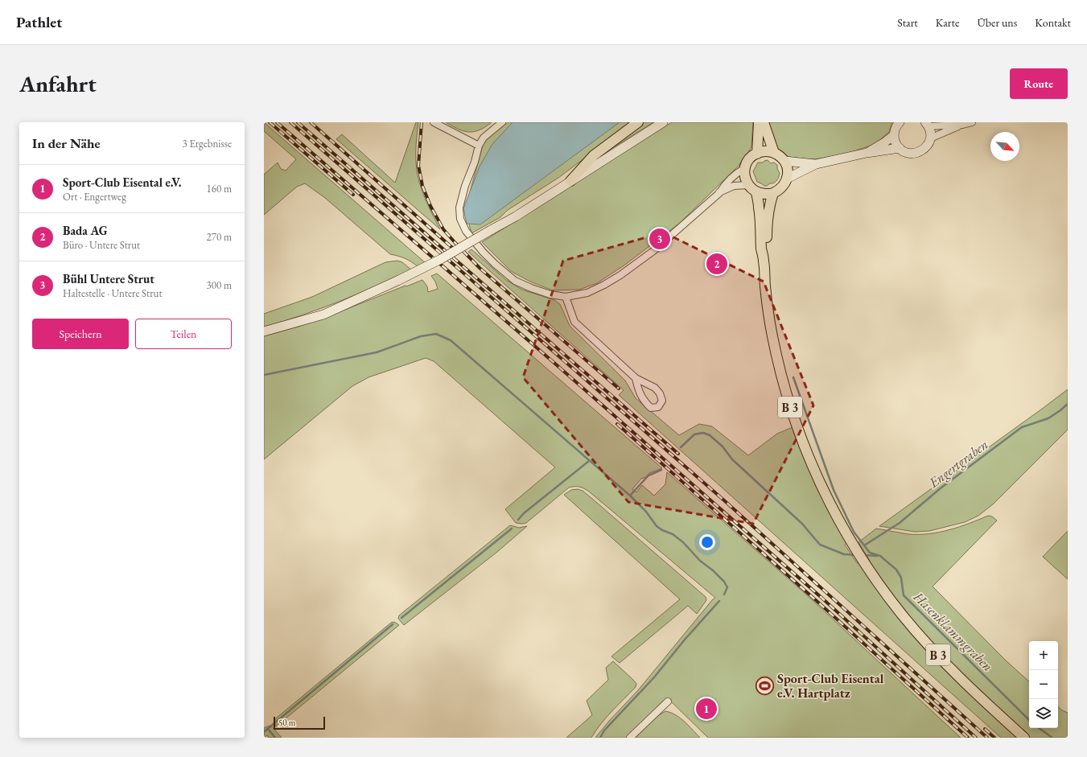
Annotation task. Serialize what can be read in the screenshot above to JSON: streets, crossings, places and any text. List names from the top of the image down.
{
  "streets": {
    "main road": ["B 3"]
  },
  "water": ["Engertgraben", "Hasenklammgraben"],
  "places": {
    "sports": ["Sport-Club Eisental e.V. Hartplatz"]
  },
  "scale_bar": "50 m",
  "north": "bottom right",
  "page": {
    "header": "Pathlet",
    "nav": [
      "Start",
      "Karte",
      "Über uns",
      "Kontakt"
    ],
    "buttons": [
      "Route",
      ["Speichern", "Teilen"]
    ],
    "title": "Anfahrt",
    "heading": ["In der Nähe", "3 Ergebnisse"],
    "list": [
      {
        "mark": "1",
        "name": "Sport-Club Eisental e.V.",
        "note": "Ort · Engertweg",
        "value": "160 m"
      },
      {
        "mark": "2",
        "name": "Bada AG",
        "note": "Büro · Untere Strut",
        "value": "270 m"
      },
      {
        "mark": "3",
        "name": "Bühl Untere Strut",
        "note": "Haltestelle · Untere Strut",
        "value": "300 m"
      }
    ],
    "pins": ["3", "2", "1"],
    "map_buttons": ["+", "−"],
    "scale": "50 m"
  }
}
